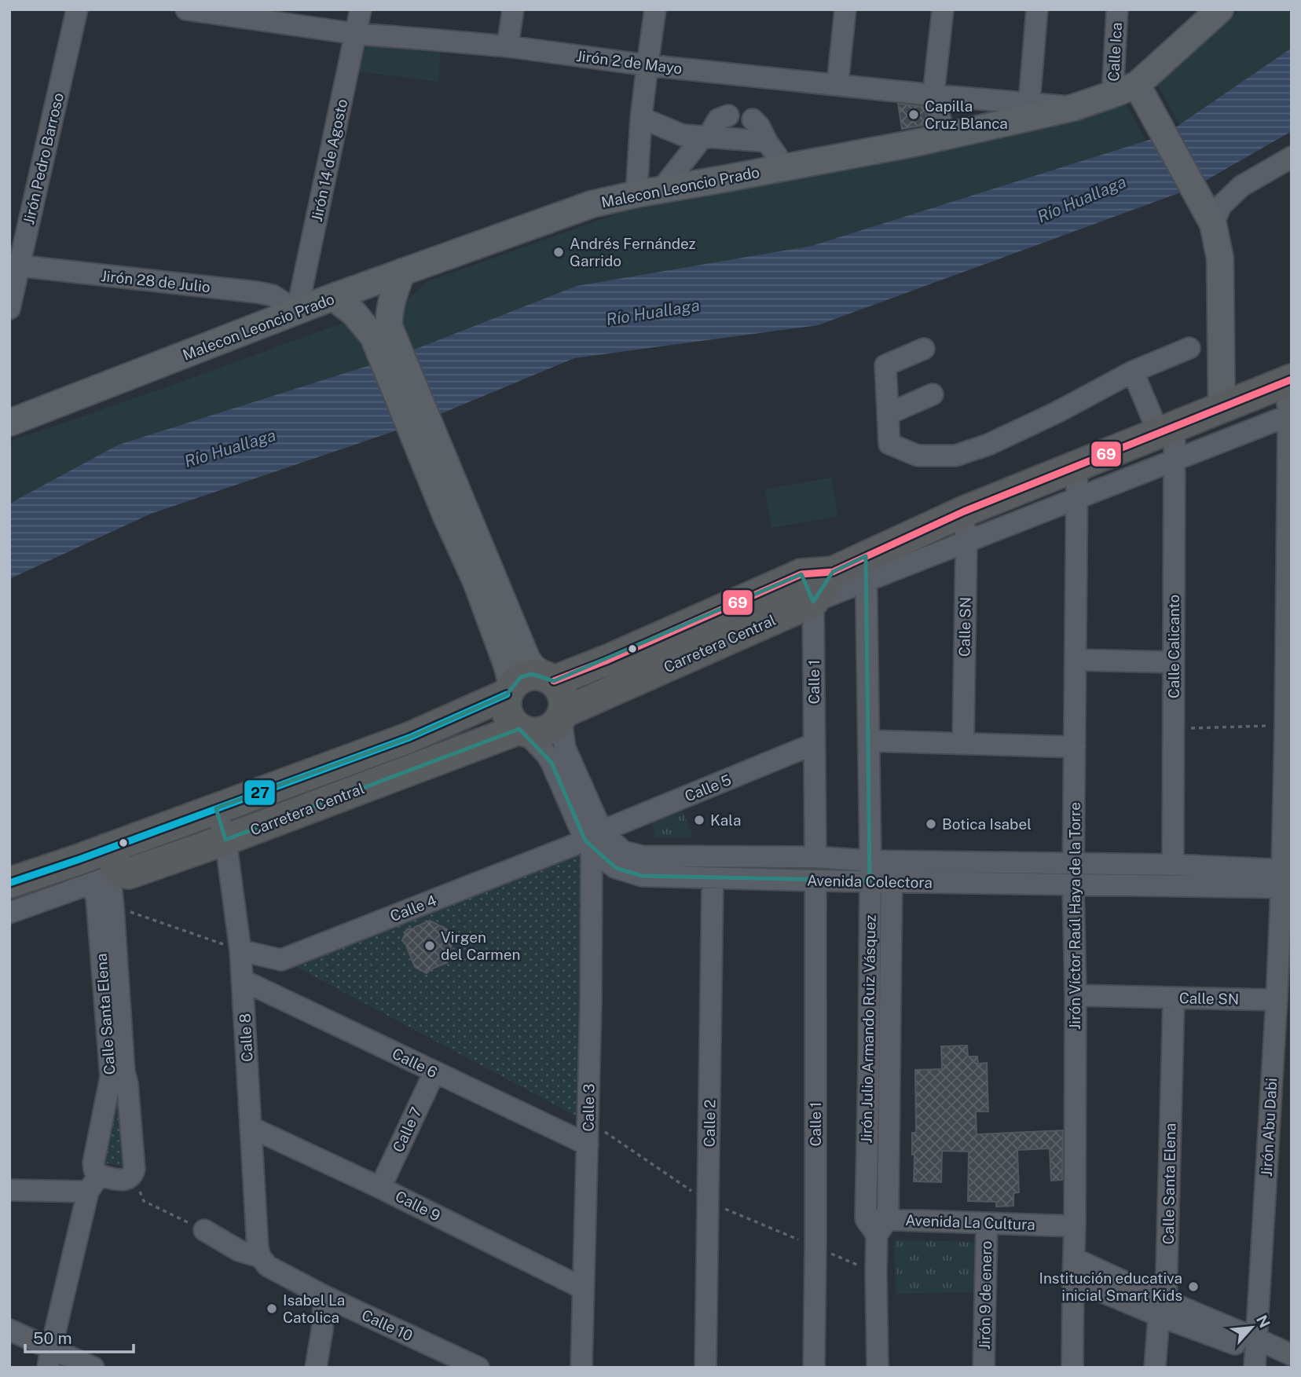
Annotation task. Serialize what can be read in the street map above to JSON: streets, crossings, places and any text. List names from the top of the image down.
{
  "streets": {
    "highway": ["Carretera Central"],
    "main road": ["Malecon Leoncio Prado"],
    "street": [
      "Calle Ica",
      "Jirón 2 de Mayo",
      "Jirón Pedro Barroso",
      "Jirón 14 de Agosto",
      "Jirón 28 de Julio",
      "Calle SN",
      "Calle Calicanto",
      "Calle 1",
      "Calle 5",
      "Avenida Colectora",
      "Calle 4",
      "Jirón Víctor Raúl Haya de la Torre",
      "Calle Santa Elena",
      "Jirón Julio Armando Ruiz Vásquez",
      "Calle 8",
      "Calle 6",
      "Calle 3",
      "Calle 2",
      "Jirón Abu Dabi",
      "Calle 7",
      "Calle 9",
      "Avenida La Cultura",
      "Jirón 9 de enero",
      "Calle 10"
    ]
  },
  "crossings": [
    ["Calle Ica", "Malecon Leoncio Prado"],
    ["Jirón 2 de Mayo", "Jirón 14 de Agosto"],
    ["Jirón 2 de Mayo", "Malecon Leoncio Prado"],
    ["Jirón Pedro Barroso", "Jirón 28 de Julio"],
    ["Jirón 14 de Agosto", "Malecon Leoncio Prado"],
    ["Jirón 14 de Agosto", "Jirón 28 de Julio"],
    ["Malecon Leoncio Prado", "Jirón 28 de Julio"],
    ["Calle SN", "Carretera Central"],
    ["Calle SN", "Jirón Víctor Raúl Haya de la Torre"],
    ["Calle SN", "Calle Santa Elena"],
    ["Calle SN", "Jirón Abu Dabi"],
    ["Carretera Central", "Calle Calicanto"],
    ["Carretera Central", "Calle 1"],
    ["Carretera Central", "Avenida Colectora"],
    ["Carretera Central", "Jirón Víctor Raúl Haya de la Torre"],
    ["Carretera Central", "Jirón Julio Armando Ruiz Vásquez"],
    ["Carretera Central", "Calle 8"],
    ["Carretera Central", "Jirón Abu Dabi"],
    ["Calle Calicanto", "Avenida Colectora"],
    ["Calle 1", "Calle 5"],
    ["Calle 1", "Avenida Colectora"],
    ["Calle 5", "Avenida Colectora"],
    ["Calle 5", "Calle 4"],
    ["Calle 5", "Calle 3"],
    ["Avenida Colectora", "Calle 4"],
    ["Avenida Colectora", "Jirón Víctor Raúl Haya de la Torre"],
    ["Avenida Colectora", "Jirón Julio Armando Ruiz Vásquez"],
    ["Avenida Colectora", "Calle 3"],
    ["Avenida Colectora", "Calle 2"],
    ["Avenida Colectora", "Jirón Abu Dabi"],
    ["Calle 4", "Calle 8"],
    ["Calle 4", "Calle 3"],
    ["Jirón Víctor Raúl Haya de la Torre", "Avenida La Cultura"],
    ["Jirón Julio Armando Ruiz Vásquez", "Avenida La Cultura"],
    ["Calle 8", "Calle 6"],
    ["Calle 8", "Calle 9"],
    ["Calle 8", "Calle 10"],
    ["Calle 6", "Calle 3"],
    ["Calle 6", "Calle 7"],
    ["Calle 3", "Calle 9"],
    ["Calle 7", "Calle 9"],
    ["Avenida La Cultura", "Jirón 9 de enero"]
  ],
  "water": ["Río Huallaga"],
  "places": [
    "Capilla Cruz Blanca",
    "Andrés Fernández Garrido",
    "Kala",
    "Botica Isabel",
    "Virgen del Carmen",
    "Institución educativa inicial Smart Kids",
    "Isabel La Catolica"
  ],
  "lines": ["transit line 69", "transit line 27"],
  "scale_bar": "50 m",
  "north": "top right"
}
